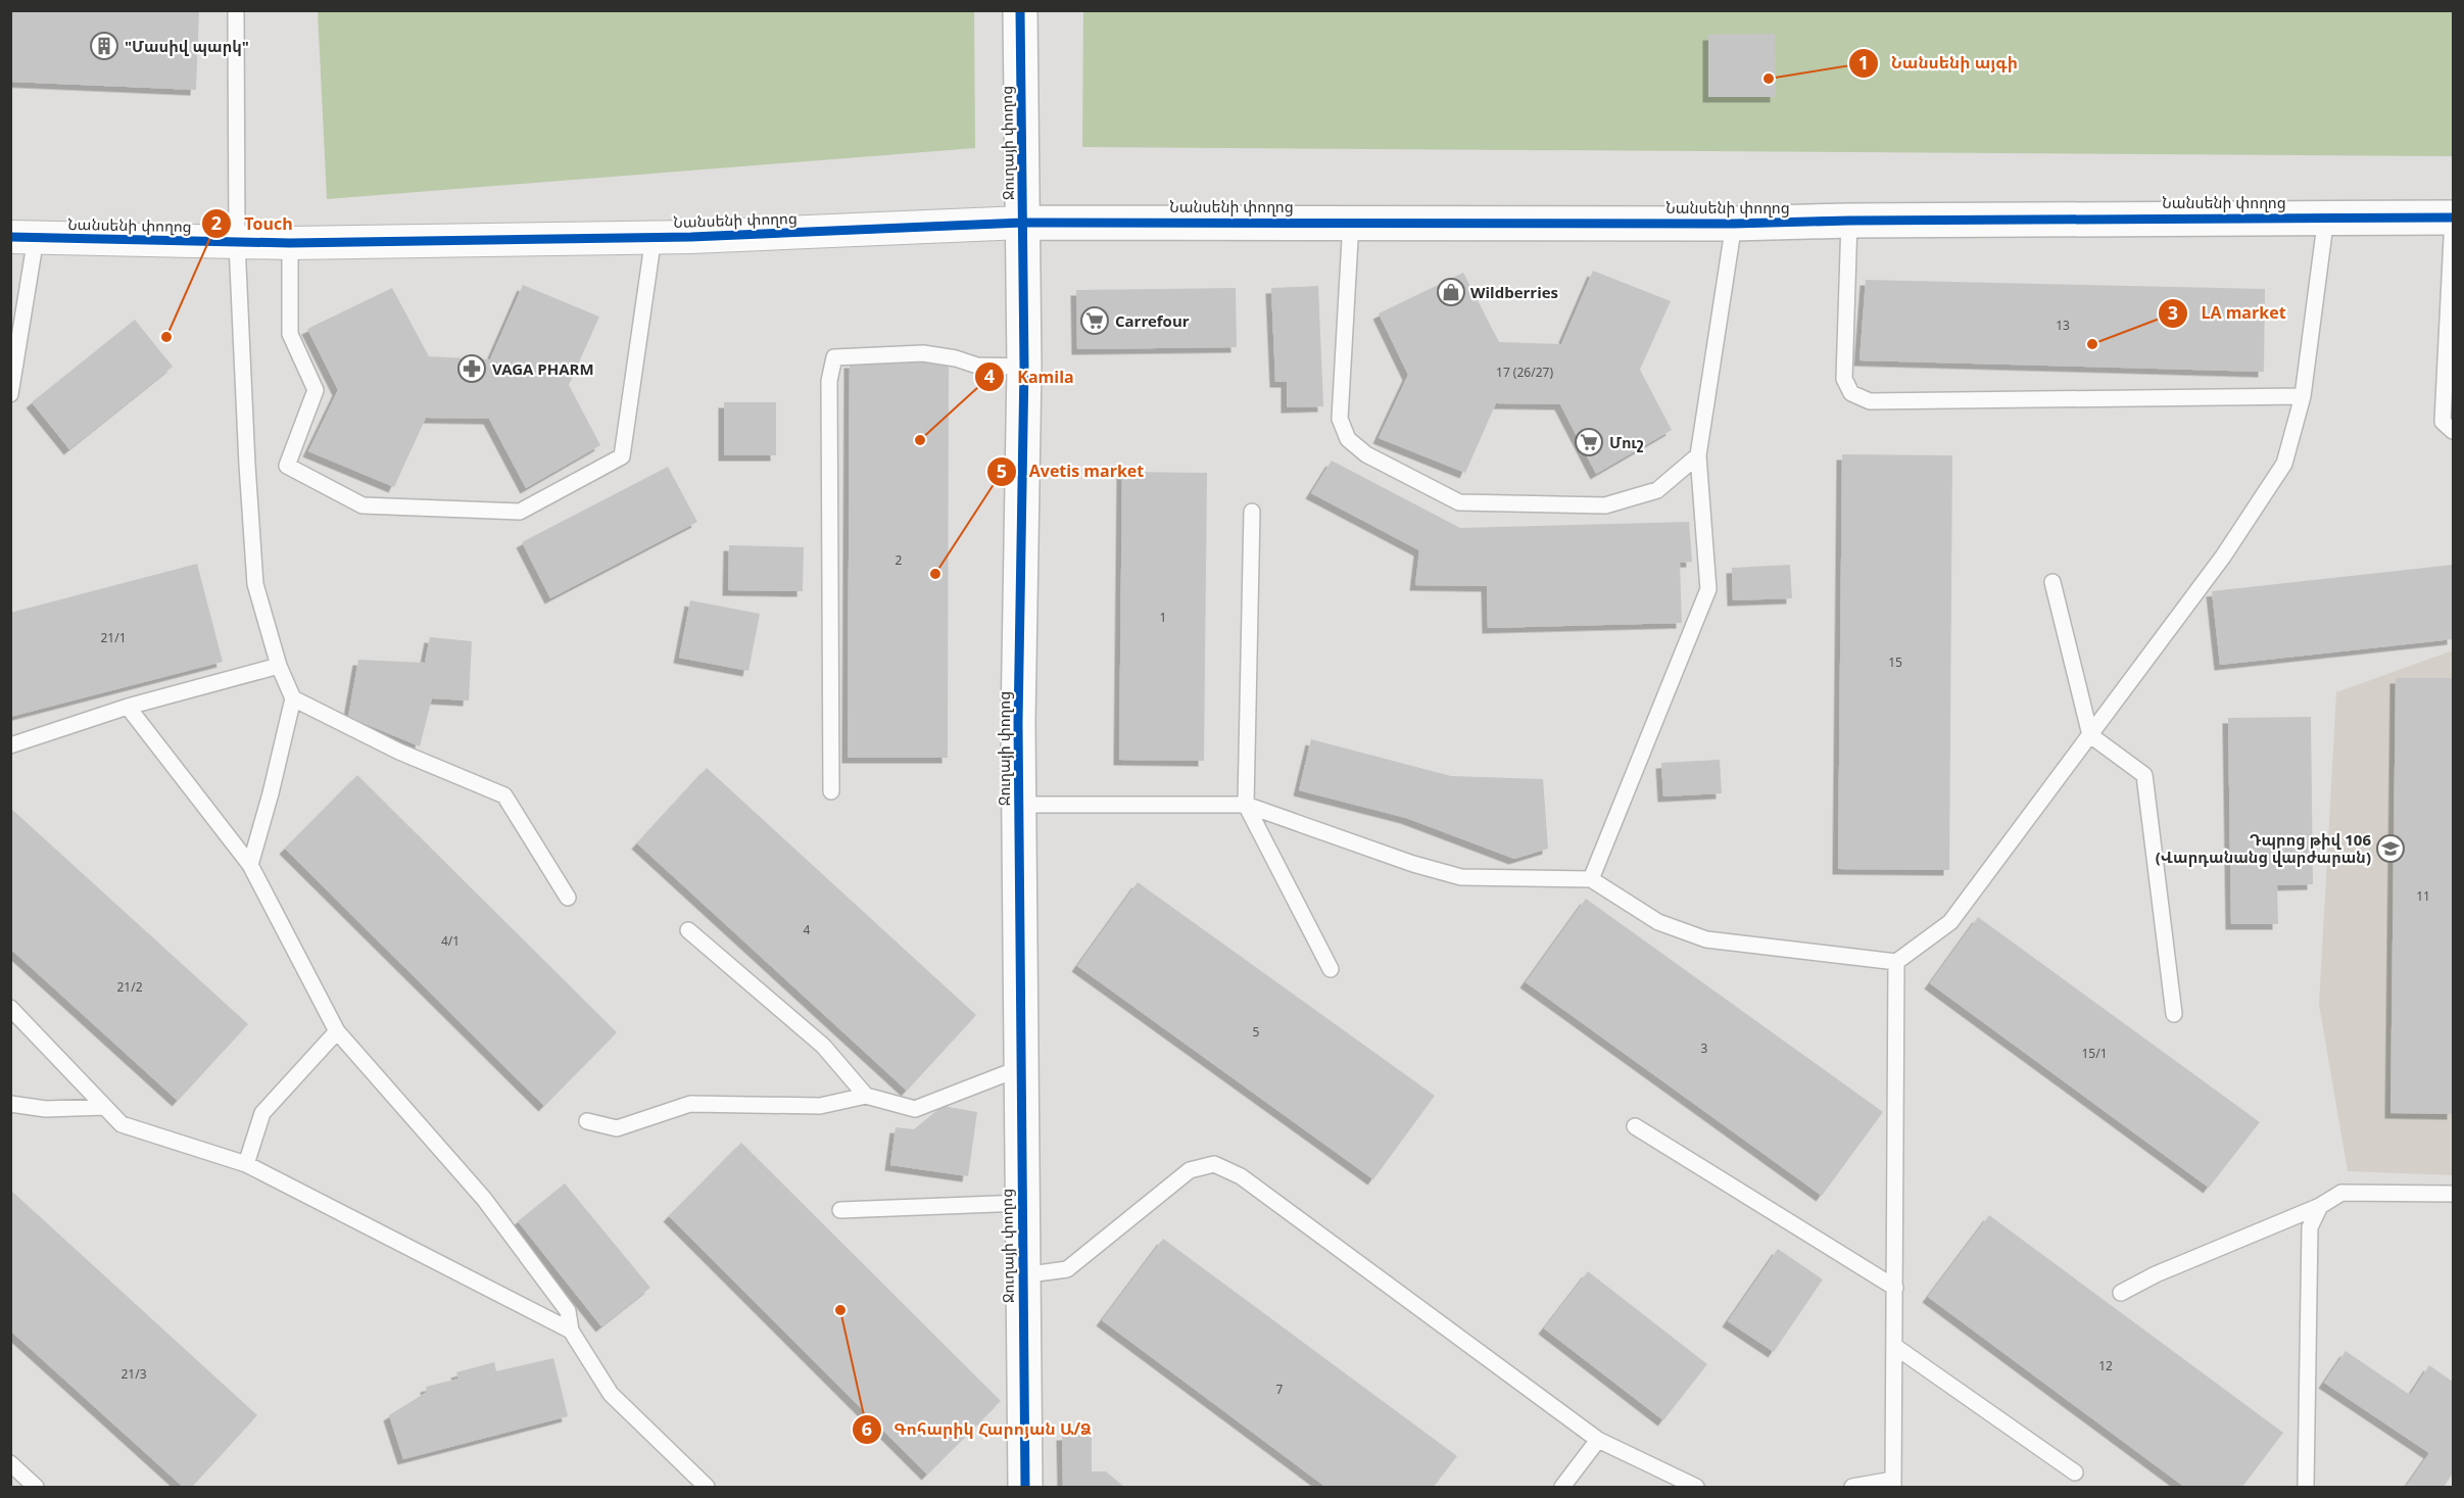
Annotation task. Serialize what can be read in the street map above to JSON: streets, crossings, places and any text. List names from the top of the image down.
{
  "streets": {
    "street": ["Ջուղայի փողոց", "Նանսենի փողոց"]
  },
  "crossings": [
    ["Ջուղայի փողոց", "Նանսենի փողոց"]
  ],
  "places": {
    "building": ["\"Մասիվ պարկ\""],
    "other": [
      "Նանսենի այգի",
      "Touch",
      "LA market",
      "Kamila",
      "Avetis market",
      "Գոհարիկ Հարոյան Ա/Ձ"
    ],
    "shop": ["Wildberries"],
    "supermarket": ["Carrefour", "Մուշ"],
    "pharmacy": ["VAGA PHARM"],
    "school or university": ["Դպրոց թիվ 106 (Վարդանանց վարժարան)"]
  },
  "house_numbers": [
    "13",
    "17 (26/27)",
    "2",
    "1",
    "21/1",
    "15",
    "11",
    "4",
    "4/1",
    "21/2",
    "5",
    "3",
    "15/1",
    "12",
    "21/3",
    "7"
  ]
}
